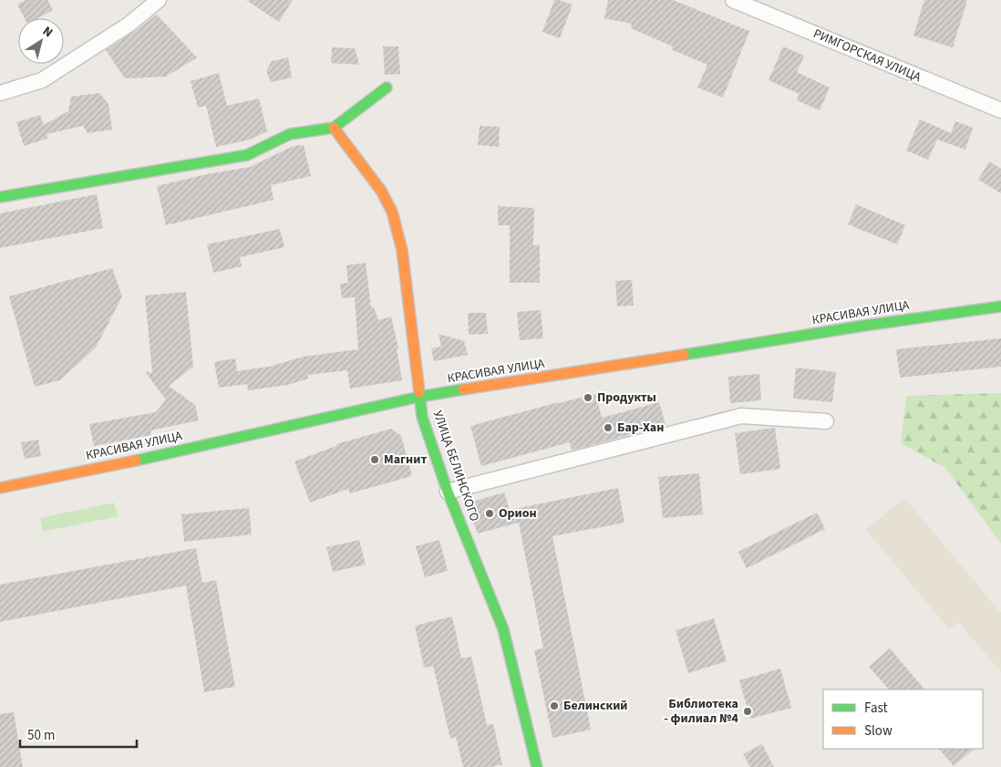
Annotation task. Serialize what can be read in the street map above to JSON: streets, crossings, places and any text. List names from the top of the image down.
{
  "streets": {
    "street": ["РИМГОРСКАЯ УЛИЦА", "КРАСИВАЯ УЛИЦА", "УЛИЦА БЕЛИНСКОГО"]
  },
  "crossings": [
    ["КРАСИВАЯ УЛИЦА", "УЛИЦА БЕЛИНСКОГО"]
  ],
  "places": [
    "Продукты",
    "Бар-Хан",
    "Магнит",
    "Орион",
    "Белинский",
    "Библиотека - филиал №4"
  ],
  "legend": ["Fast", "Slow"],
  "scale_bar": "50 m",
  "north": "top right"
}
